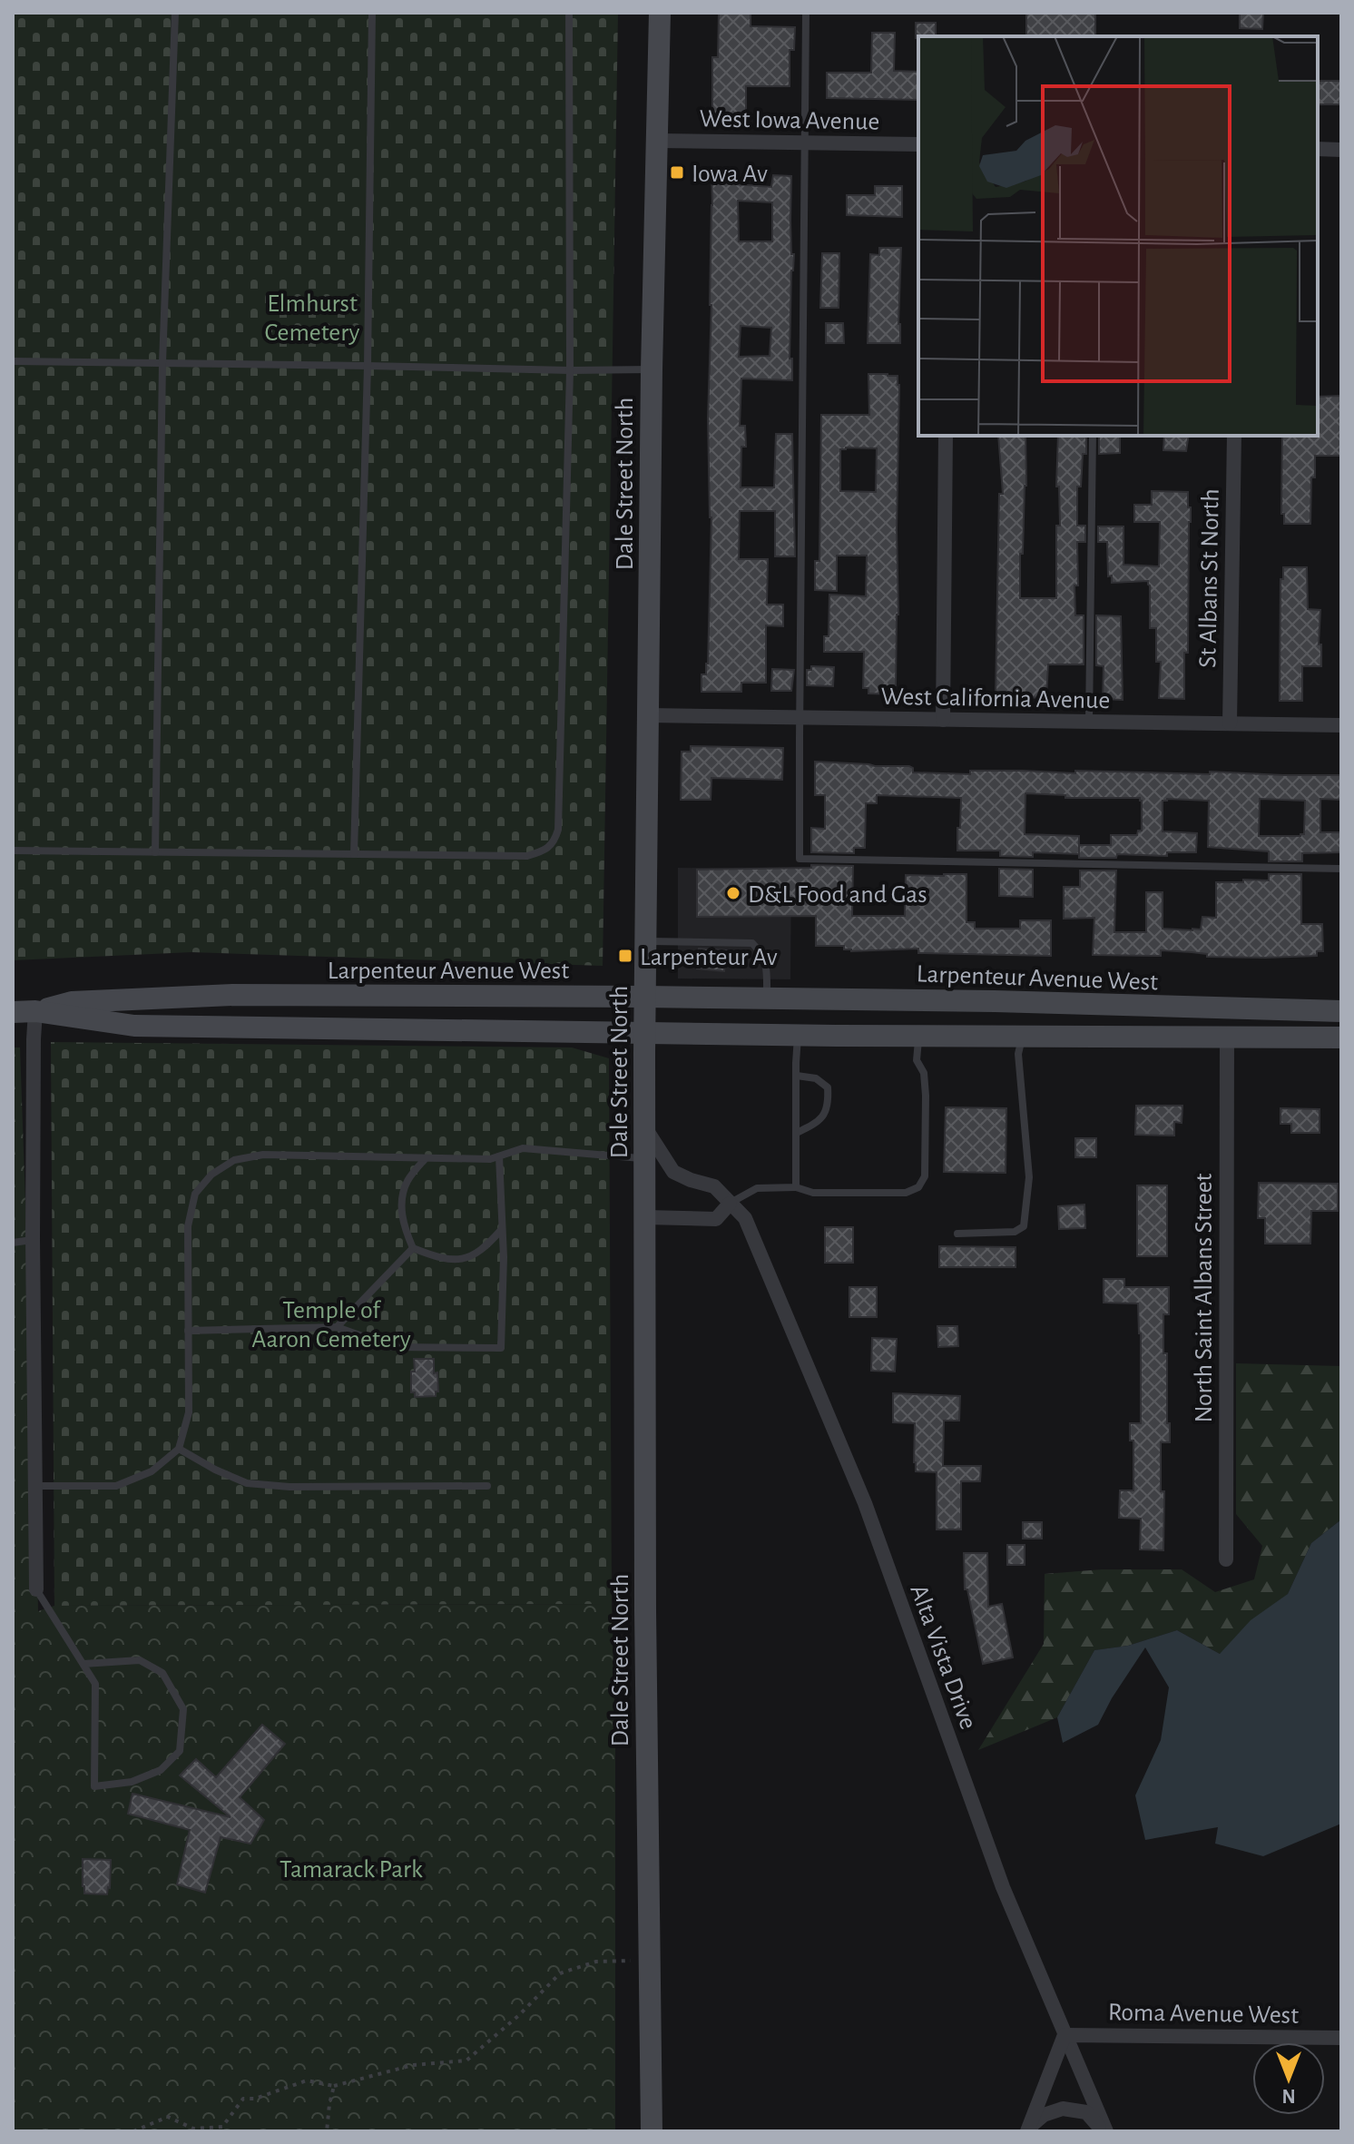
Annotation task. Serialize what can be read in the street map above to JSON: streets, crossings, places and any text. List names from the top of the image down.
{
  "streets": {
    "main road": ["Dale Street North", "Larpenteur Avenue West"],
    "street": [
      "West Iowa Avenue",
      "St Albans St North",
      "West California Avenue",
      "North Saint Albans Street",
      "Alta Vista Drive",
      "Roma Avenue West"
    ]
  },
  "crossings": [
    ["West Iowa Avenue", "Dale Street North"],
    ["Dale Street North", "West California Avenue"],
    ["Dale Street North", "Larpenteur Avenue West"],
    ["Dale Street North", "Alta Vista Drive"],
    ["St Albans St North", "West California Avenue"],
    ["Larpenteur Avenue West", "North Saint Albans Street"],
    ["Alta Vista Drive", "Roma Avenue West"]
  ],
  "parks": ["Elmhurst Cemetery", "Temple of Aaron Cemetery", "Tamarack Park"],
  "places": {
    "transit": ["Iowa Av", "Larpenteur Av"],
    "other": ["D&L Food and Gas"]
  },
  "north": "bottom"
}
